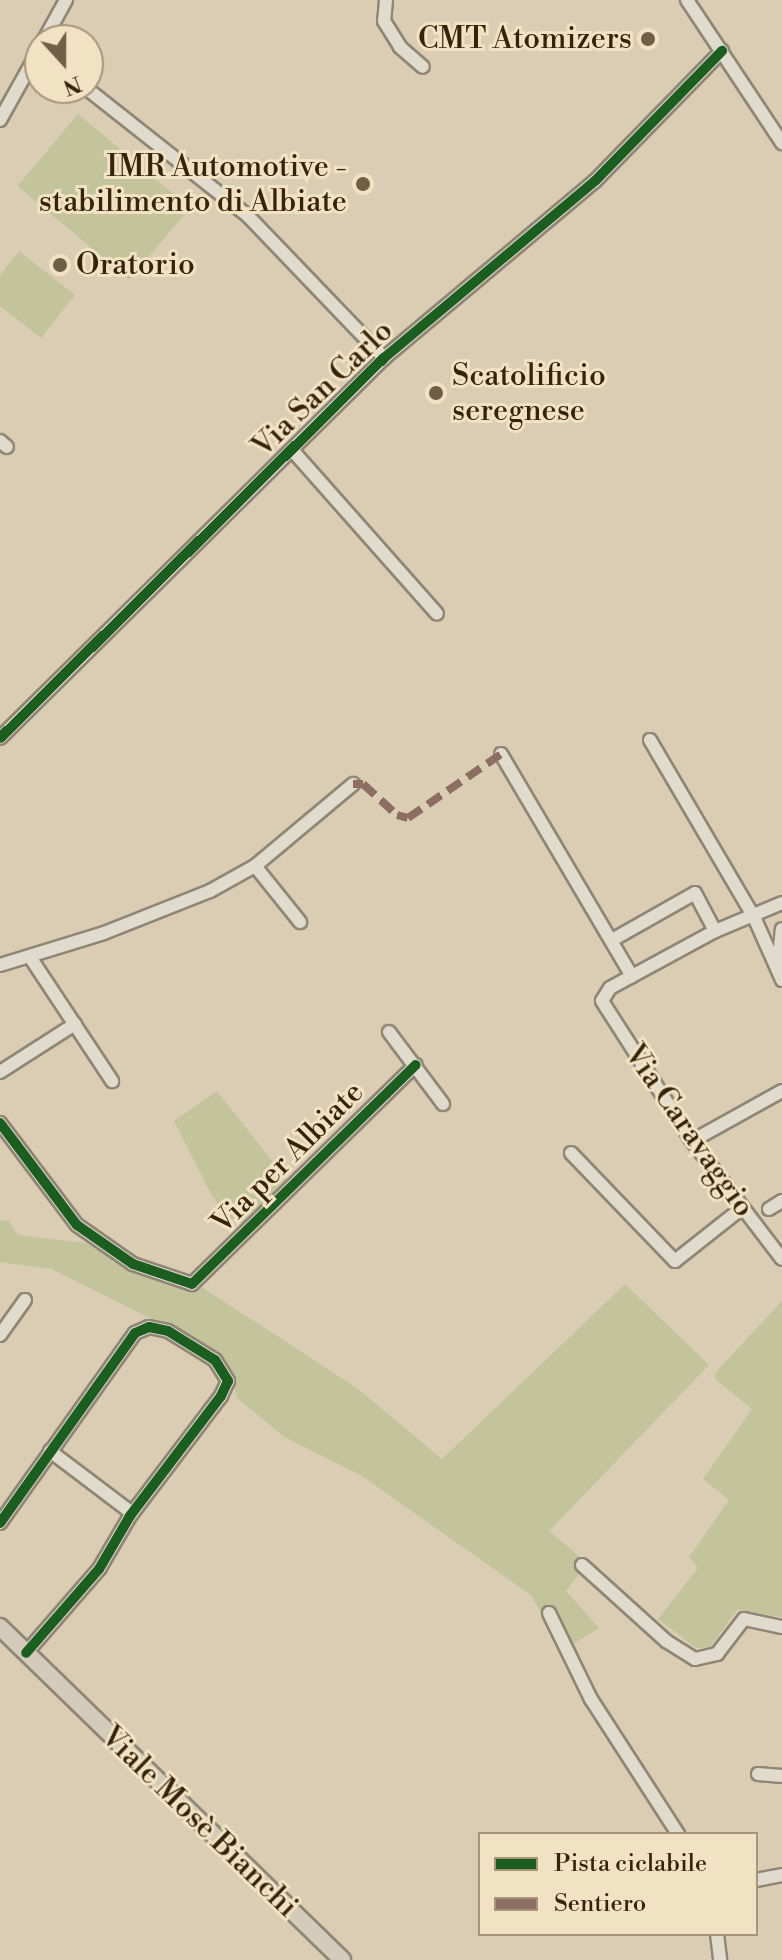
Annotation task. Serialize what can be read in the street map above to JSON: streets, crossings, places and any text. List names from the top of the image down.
{
  "streets": {
    "main road": ["Viale Mosè Bianchi"],
    "street": ["Via San Carlo", "Via Caravaggio", "Via per Albiate"]
  },
  "places": [
    "CMT Atomizers",
    "IMR Automotive - stabilimento di Albiate",
    "Oratorio",
    "Scatolificio seregnese"
  ],
  "legend": ["Pista ciclabile", "Sentiero"],
  "north": "bottom"
}
